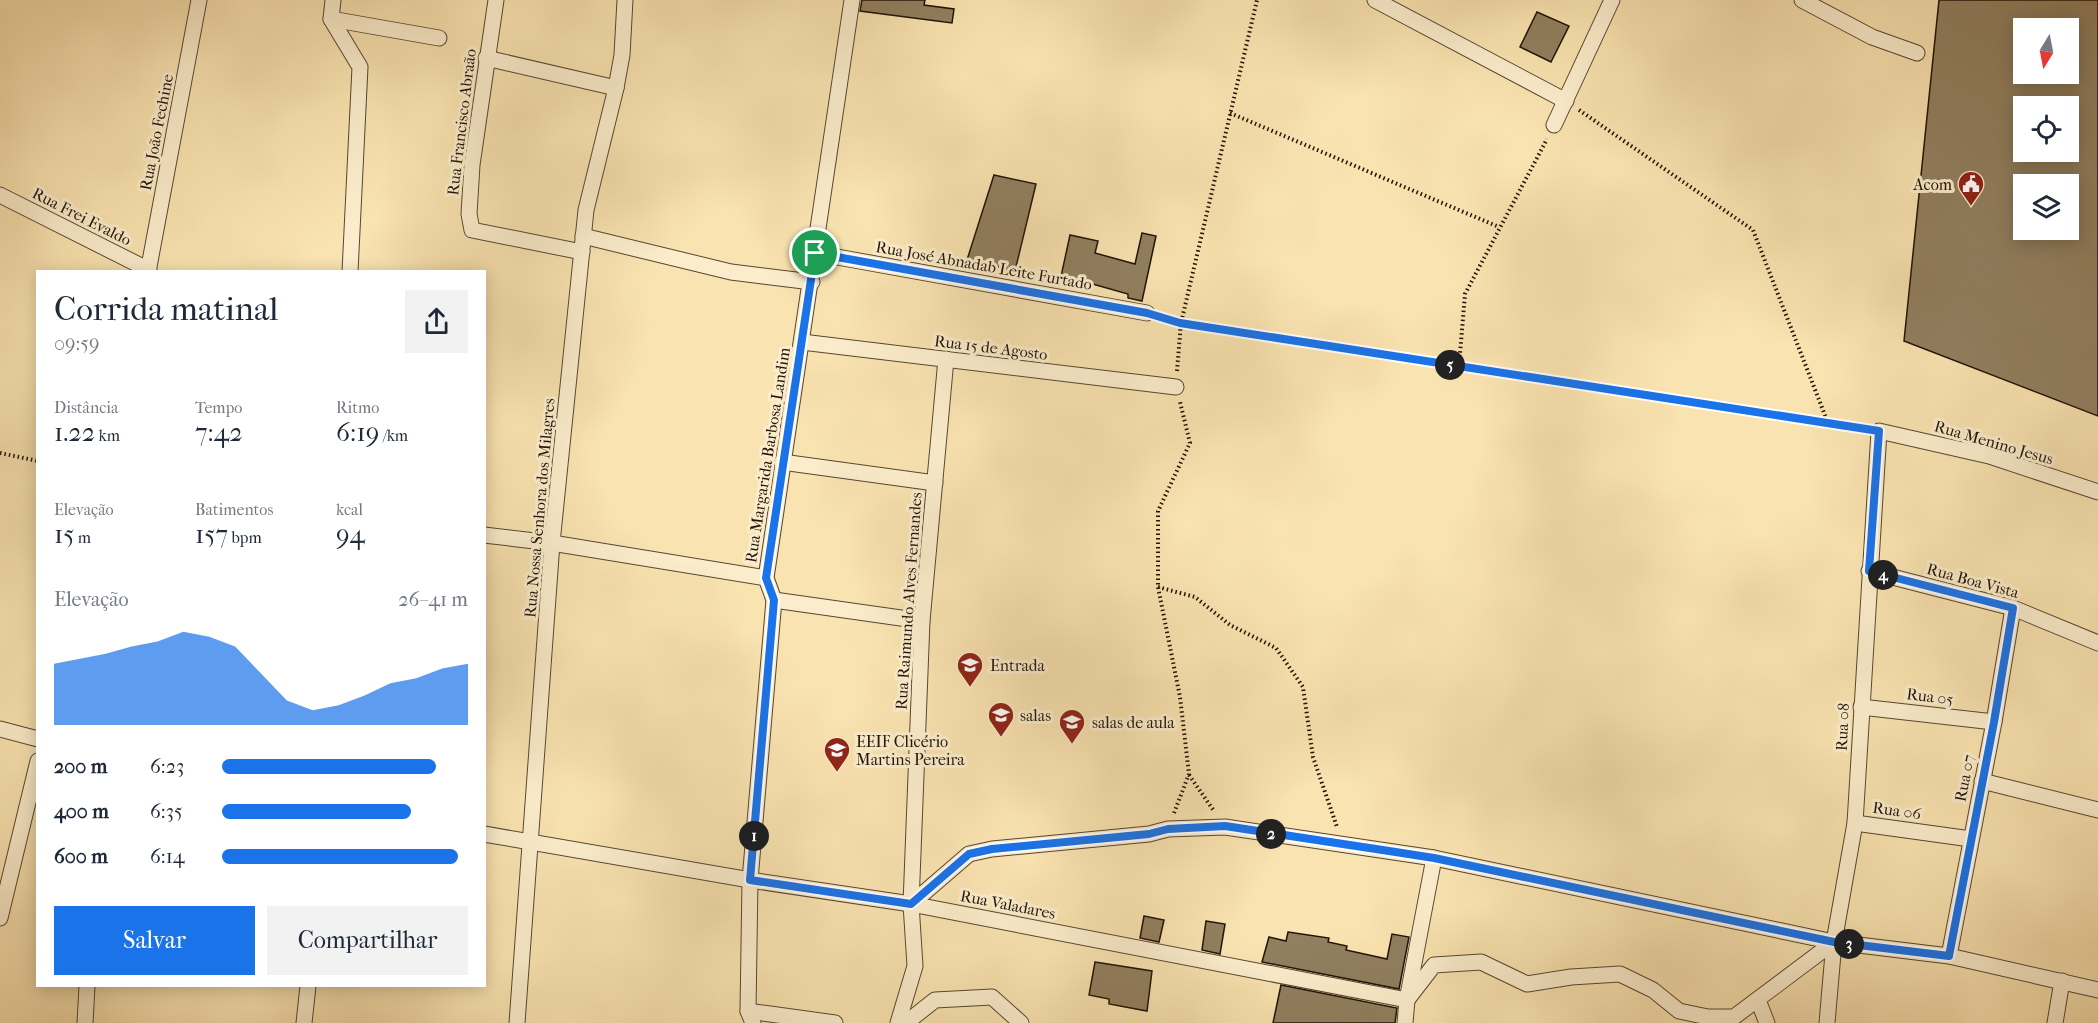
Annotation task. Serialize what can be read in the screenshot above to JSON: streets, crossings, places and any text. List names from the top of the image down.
{
  "streets": {
    "street": [
      "Rua Francisco Abraão",
      "Rua João Fechine",
      "Rua Frei Evaldo",
      "Rua José Abnadab Leite Furtado",
      "Rua 15 de Agosto",
      "Rua Menino Jesus",
      "Rua Margarida Barbosa Landim",
      "Rua Nossa Senhora dos Milagres",
      "Rua Boa Vista",
      "Rua Raimundo Alves Fernandes",
      "Rua 05",
      "Rua 08",
      "Rua 07",
      "Rua 06",
      "Rua Valadares"
    ]
  },
  "crossings": [
    ["Rua Francisco Abraão", "Rua Nossa Senhora dos Milagres"],
    ["Rua José Abnadab Leite Furtado", "Rua Margarida Barbosa Landim"],
    ["Rua 15 de Agosto", "Rua Margarida Barbosa Landim"],
    ["Rua 15 de Agosto", "Rua Raimundo Alves Fernandes"],
    ["Rua Menino Jesus", "Rua 08"],
    ["Rua Margarida Barbosa Landim", "Rua Valadares"],
    ["Rua Nossa Senhora dos Milagres", "Rua Valadares"],
    ["Rua Boa Vista", "Rua 08"],
    ["Rua Boa Vista", "Rua 07"],
    ["Rua Raimundo Alves Fernandes", "Rua Valadares"],
    ["Rua 05", "Rua 08"],
    ["Rua 05", "Rua 07"],
    ["Rua 08", "Rua 06"],
    ["Rua 07", "Rua 06"]
  ],
  "places": {
    "public building": ["Acom"],
    "school or university": [
      "Entrada",
      "salas",
      "salas de aula",
      "EEIF Clicério Martins Pereira"
    ]
  },
  "north": "bottom",
  "page": {
    "heading": ["Corrida matinal", "09:59"],
    "pins": [
      "5",
      "4",
      "2",
      "1",
      "3"
    ],
    "stats": [
      ["Distância", "1.22 km"],
      ["Tempo", "7:42"],
      ["Ritmo", "6:19 /km"],
      ["Elevação", "15 m"],
      ["Batimentos", "157 bpm"],
      ["kcal", "94"]
    ],
    "chart": ["Elevação", "26–41 m"],
    "list": [
      {
        "name": "200 m",
        "note": "6:23"
      },
      {
        "name": "400 m",
        "note": "6:35"
      },
      {
        "name": "600 m",
        "note": "6:14"
      }
    ],
    "buttons": ["Salvar", "Compartilhar"]
  }
}
